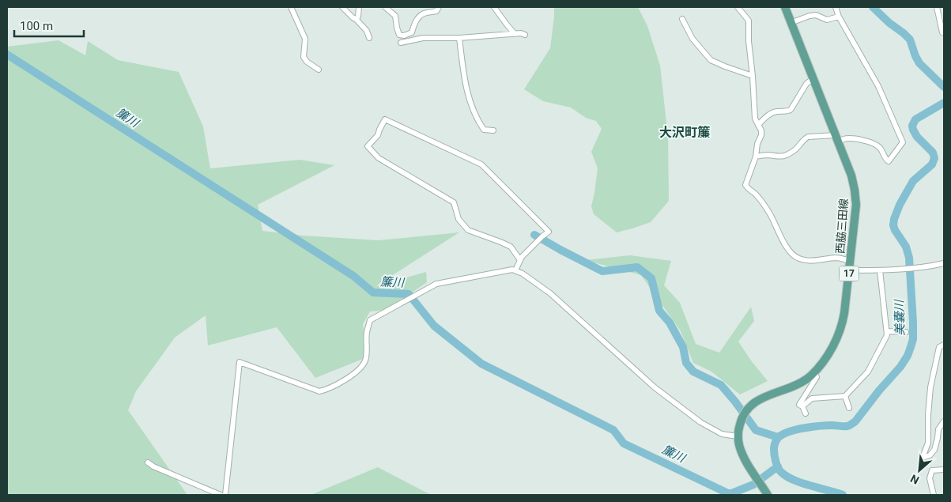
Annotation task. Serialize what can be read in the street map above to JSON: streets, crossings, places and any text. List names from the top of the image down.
{
  "streets": {
    "main road": ["西脇三田線", "17"]
  },
  "districts": ["大沢町簾"],
  "water": ["簾川", "美嚢川"],
  "scale_bar": "100 m",
  "north": "bottom left"
}
